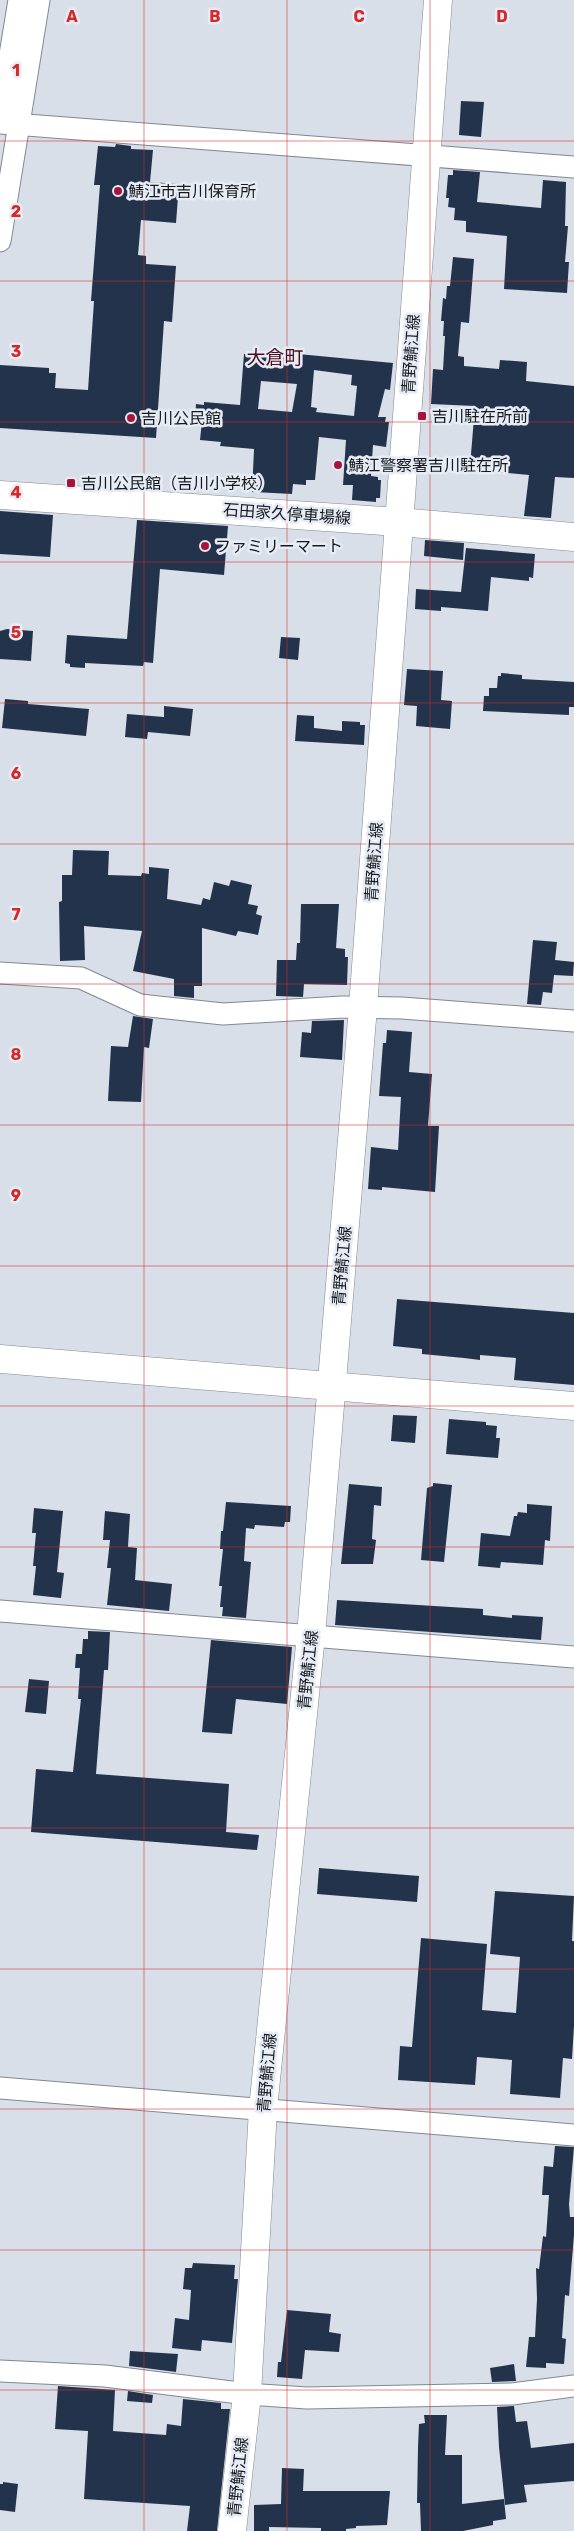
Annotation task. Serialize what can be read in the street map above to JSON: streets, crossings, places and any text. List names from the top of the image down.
{
  "streets": {
    "main road": ["青野鯖江線", "石田家久停車場線"]
  },
  "crossings": [
    ["青野鯖江線", "石田家久停車場線"]
  ],
  "districts": ["大倉町"],
  "places": {
    "other": [
      "鯖江市吉川保育所",
      "吉川公民館",
      "鯖江警察署吉川駐在所",
      "ファミリーマート"
    ],
    "transit": ["吉川駐在所前", "吉川公民館（吉川小学校）"]
  },
  "grid": {
    "columns": [
      "A",
      "B",
      "C",
      "D"
    ],
    "rows": [
      "1",
      "2",
      "3",
      "4",
      "5",
      "6",
      "7",
      "8",
      "9"
    ]
  }
}
